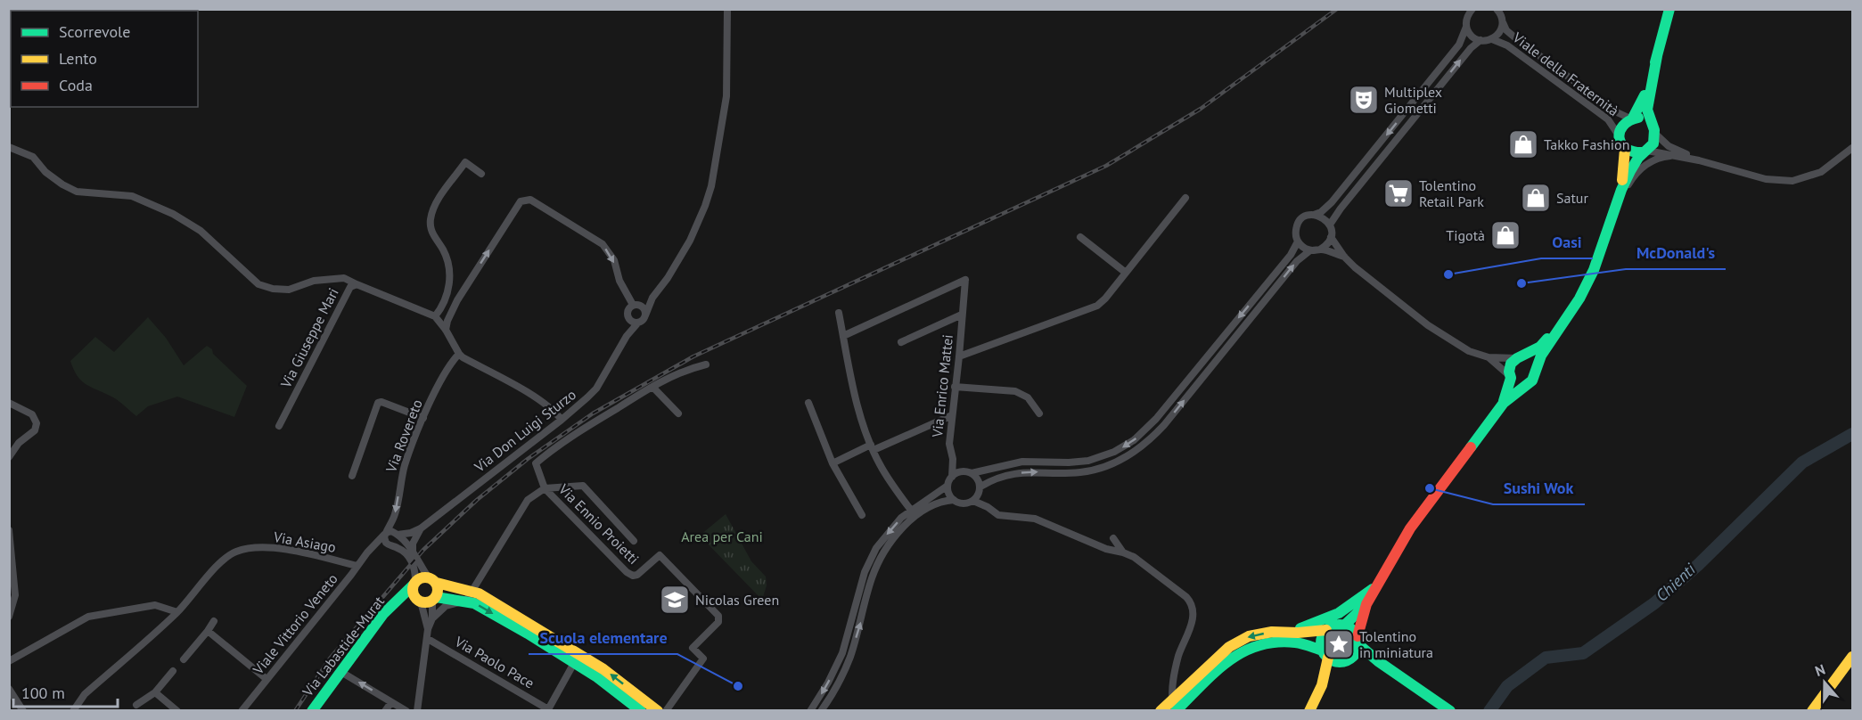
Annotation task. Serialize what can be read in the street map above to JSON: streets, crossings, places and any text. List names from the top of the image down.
{
  "streets": {
    "main road": ["Via Labastide-Murat"],
    "street": [
      "Viale della Fraternità",
      "Via Giuseppe Mari",
      "Via Enrico Mattei",
      "Via Don Luigi Sturzo",
      "Via Rovereto",
      "Via Ennio Proietti",
      "Via Asiago",
      "Viale Vittorio Veneto",
      "Via Paolo Pace"
    ]
  },
  "crossings": [
    ["Via Rovereto", "Viale Vittorio Veneto"],
    ["Via Asiago", "Viale Vittorio Veneto"]
  ],
  "one_way": ["Via Rovereto"],
  "water": ["Chienti"],
  "parks": ["Area per Cani"],
  "places": {
    "theatre": ["Multiplex Giometti"],
    "shop": ["Takko Fashion", "Satur", "Tigotà"],
    "supermarket": ["Tolentino Retail Park"],
    "other": [
      "Oasi",
      "McDonald's",
      "Sushi Wok",
      "Scuola elementare"
    ],
    "school or university": ["Nicolas Green"],
    "place": ["Tolentino in miniatura"]
  },
  "legend": ["Scorrevole", "Lento", "Coda"],
  "scale_bar": "100 m",
  "north": "top"
}
